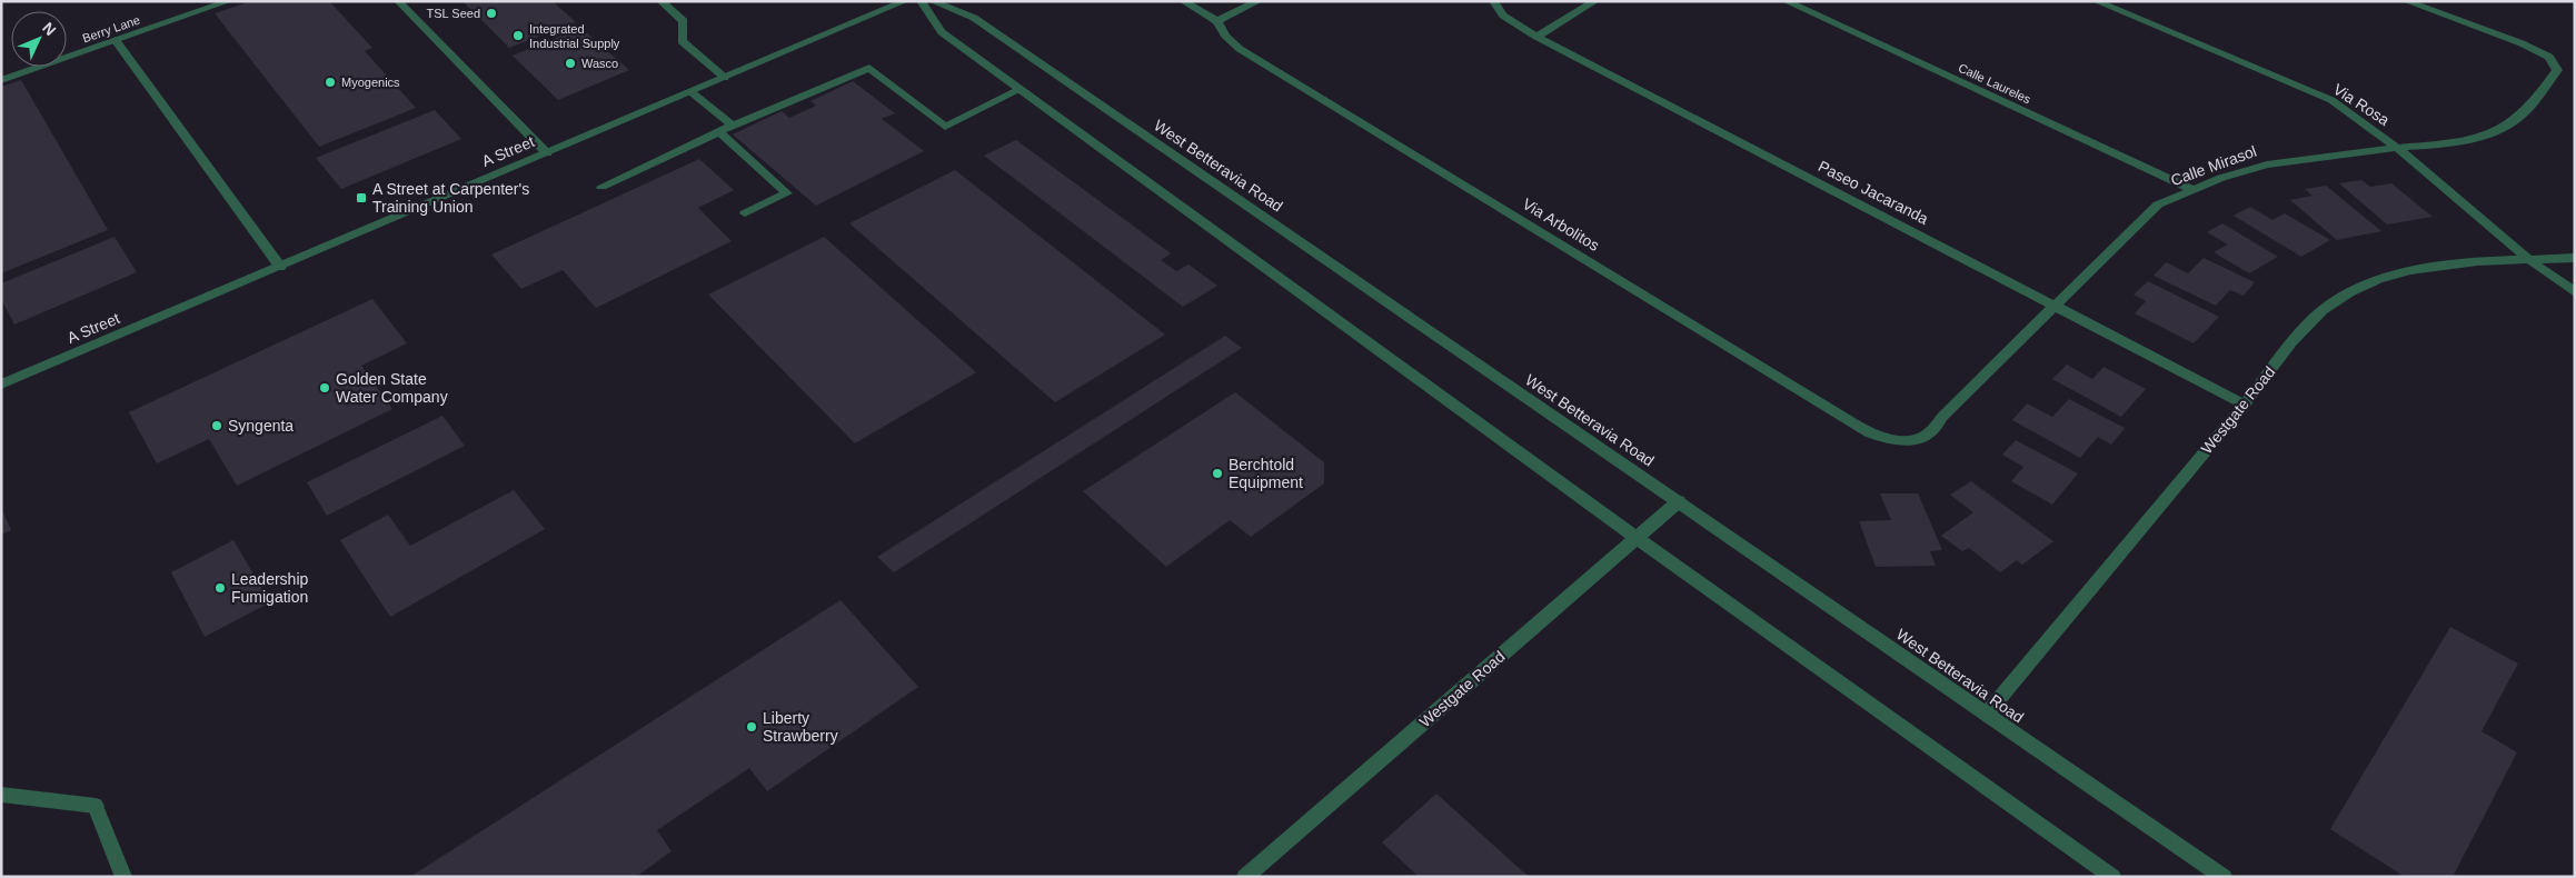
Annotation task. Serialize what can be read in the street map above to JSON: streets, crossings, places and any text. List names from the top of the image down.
{
  "streets": {
    "street": [
      "Berry Lane",
      "Calle Laureles",
      "Via Rosa",
      "A Street",
      "West Betteravia Road",
      "Calle Mirasol",
      "Paseo Jacaranda",
      "Via Arbolitos",
      "Westgate Road"
    ]
  },
  "crossings": [
    ["Calle Laureles", "Calle Mirasol"],
    ["Via Rosa", "Calle Mirasol"],
    ["Via Rosa", "Westgate Road"],
    ["West Betteravia Road", "Westgate Road"],
    ["Calle Mirasol", "Paseo Jacaranda"],
    ["Calle Mirasol", "Via Arbolitos"],
    ["Paseo Jacaranda", "Westgate Road"]
  ],
  "places": {
    "other": [
      "TSL Seed",
      "Integrated Industrial Supply",
      "Wasco",
      "Myogenics",
      "Golden State Water Company",
      "Syngenta",
      "Berchtold Equipment",
      "Leadership Fumigation",
      "Liberty Strawberry"
    ],
    "transit": ["A Street at Carpenter's Training Union"]
  },
  "north": "top right"
}
